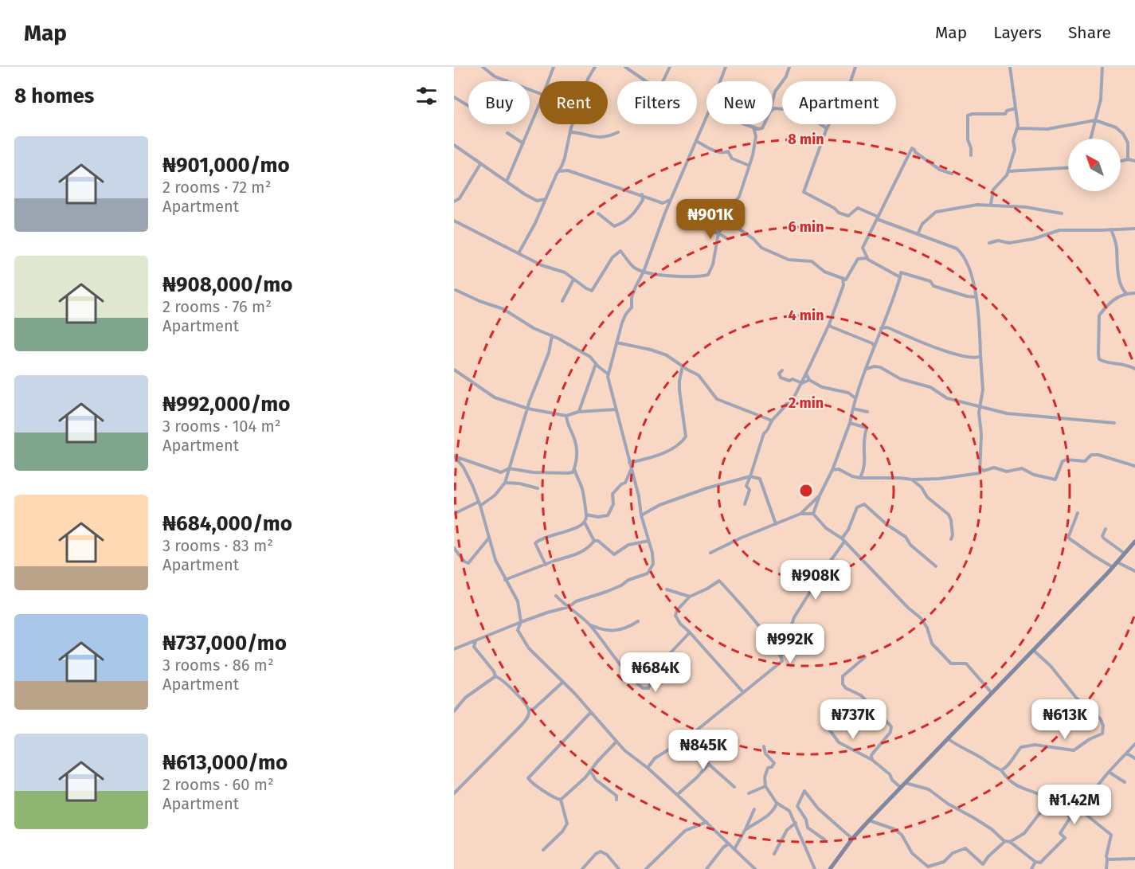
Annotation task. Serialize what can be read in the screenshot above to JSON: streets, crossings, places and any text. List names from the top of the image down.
{
  "north": "top left",
  "page": {
    "header": "Map",
    "nav": ["Map", "Layers", "Share"],
    "heading": "8 homes",
    "chip": [
      "Buy",
      "Rent",
      "Filters",
      "New",
      "Apartment"
    ],
    "list": [
      {
        "name": "₦901,000/mo",
        "note": "2 rooms · 72 m² · Apartment"
      },
      {
        "name": "₦908,000/mo",
        "note": "2 rooms · 76 m² · Apartment"
      },
      {
        "name": "₦992,000/mo",
        "note": "3 rooms · 104 m² · Apartment"
      },
      {
        "name": "₦684,000/mo",
        "note": "3 rooms · 83 m² · Apartment"
      },
      {
        "name": "₦737,000/mo",
        "note": "3 rooms · 86 m² · Apartment"
      },
      {
        "name": "₦613,000/mo",
        "note": "2 rooms · 60 m² · Apartment"
      }
    ],
    "price": [
      "₦901K",
      "₦908K",
      "₦992K",
      "₦684K",
      "₦737K",
      "₦613K",
      "₦845K",
      "₦1.42M"
    ]
  },
  "rings": [
    "8 min",
    "6 min",
    "4 min",
    "2 min"
  ]
}
